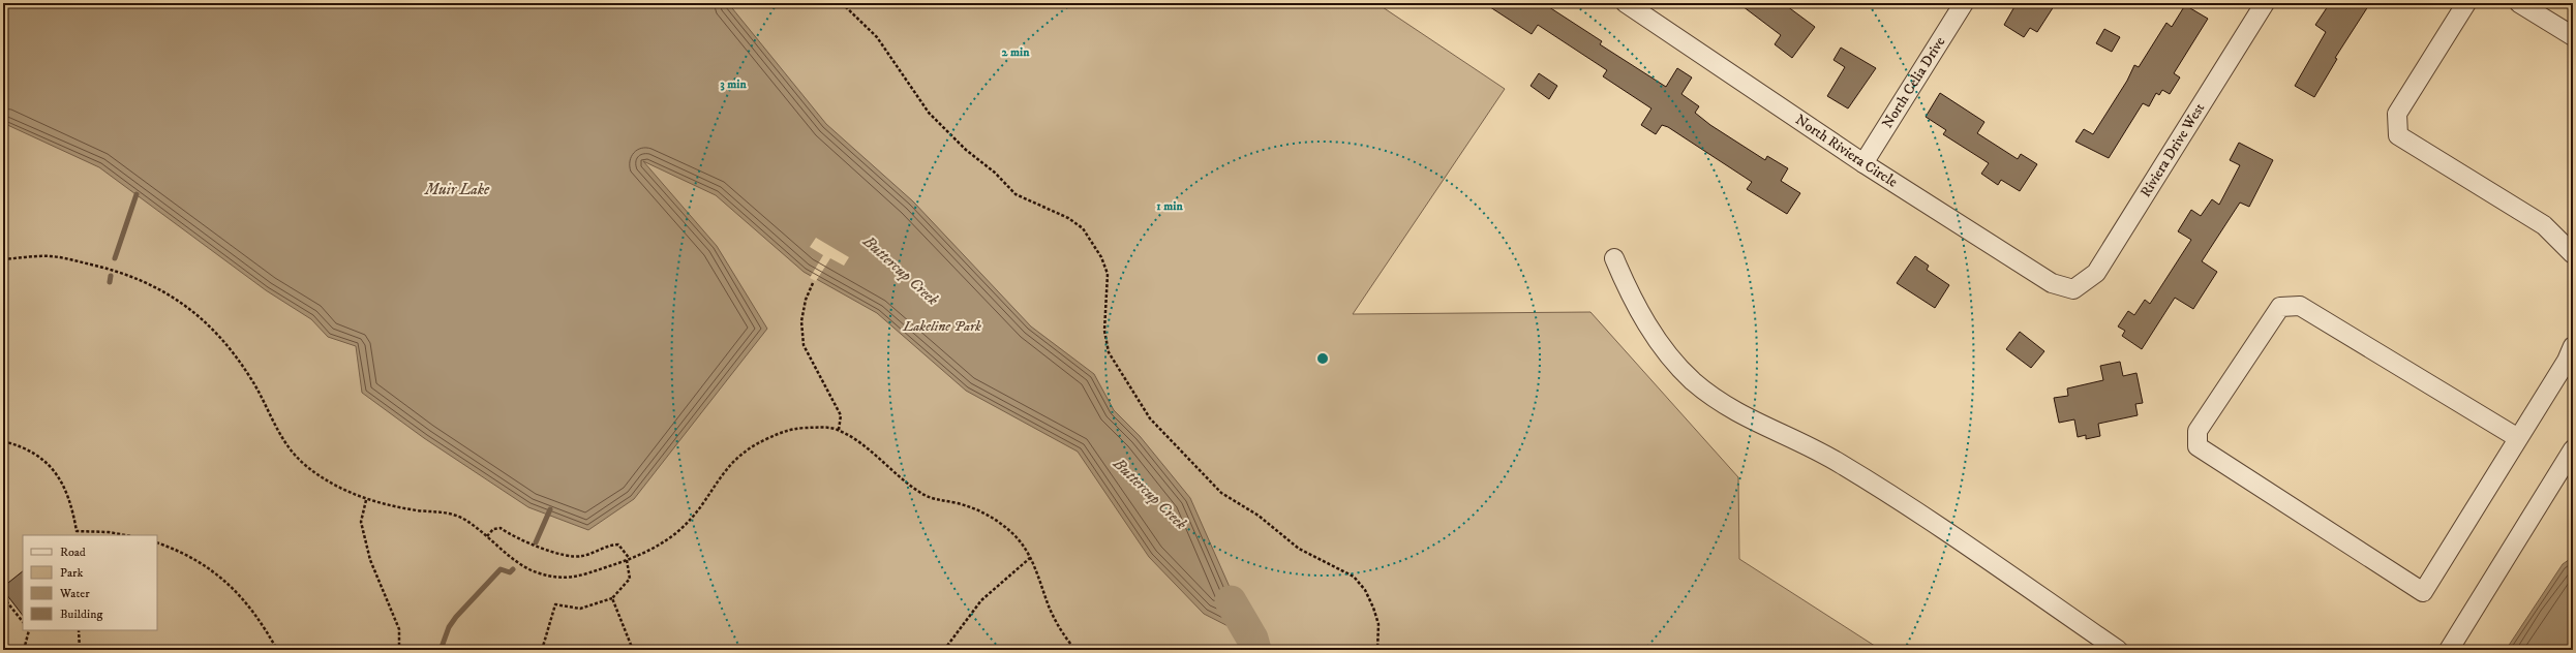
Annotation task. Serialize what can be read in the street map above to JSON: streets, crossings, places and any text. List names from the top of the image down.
{
  "streets": {
    "street": ["North Celia Drive", "Riviera Drive West", "North Riviera Circle"]
  },
  "crossings": [
    ["North Celia Drive", "North Riviera Circle"],
    ["Riviera Drive West", "North Riviera Circle"]
  ],
  "water": ["Muir Lake", "Buttercup Creek"],
  "parks": ["Lakeline Park"],
  "legend": [
    "Road",
    "Park",
    "Water",
    "Building"
  ],
  "rings": ["2 min", "3 min", "1 min"]
}
